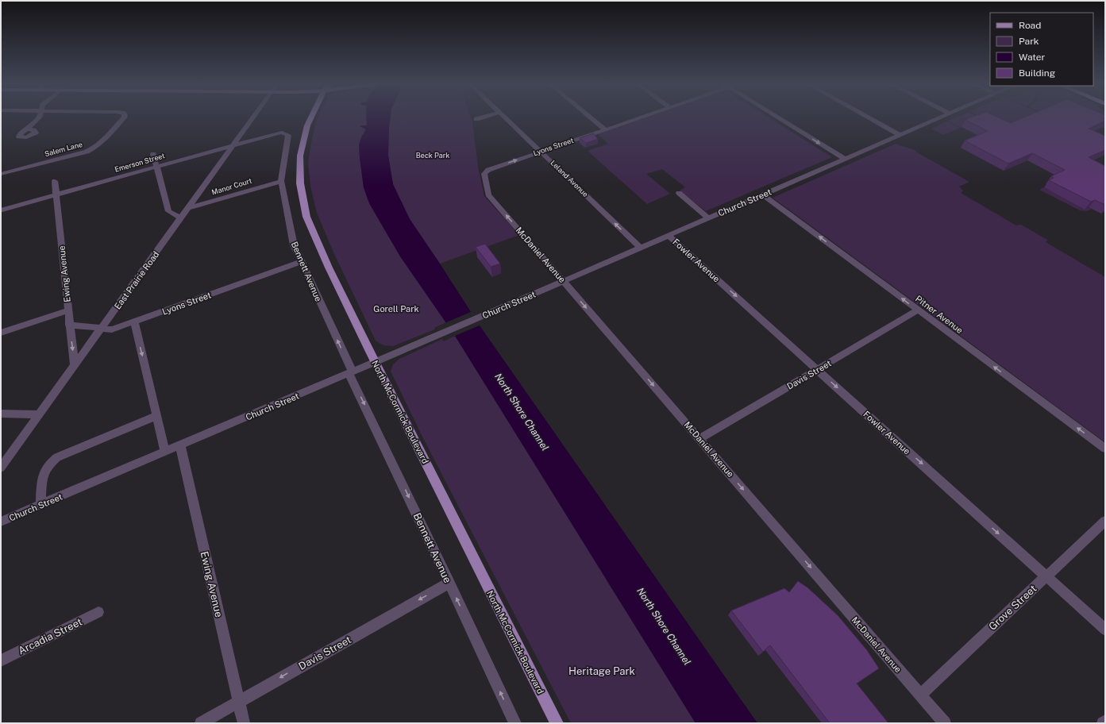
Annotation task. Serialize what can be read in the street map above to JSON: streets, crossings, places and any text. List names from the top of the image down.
{
  "streets": {
    "main road": ["North McCormick Boulevard"],
    "street": [
      "Lyons Street",
      "Salem Lane",
      "Emerson Street",
      "Leland Avenue",
      "Manor Court",
      "Church Street",
      "McDaniel Avenue",
      "Fowler Avenue",
      "Bennett Avenue",
      "Ewing Avenue",
      "East Prairie Road",
      "Pitner Avenue",
      "Davis Street",
      "Grove Street",
      "Arcadia Street"
    ]
  },
  "crossings": [
    ["Lyons Street", "Leland Avenue"],
    ["Lyons Street", "McDaniel Avenue"],
    ["Lyons Street", "Bennett Avenue"],
    ["Lyons Street", "Ewing Avenue"],
    ["Lyons Street", "East Prairie Road"],
    ["Emerson Street", "Bennett Avenue"],
    ["Emerson Street", "Ewing Avenue"],
    ["Emerson Street", "East Prairie Road"],
    ["Leland Avenue", "Church Street"],
    ["Manor Court", "Bennett Avenue"],
    ["Manor Court", "East Prairie Road"],
    ["Church Street", "McDaniel Avenue"],
    ["Church Street", "Fowler Avenue"],
    ["Church Street", "Bennett Avenue"],
    ["Church Street", "Ewing Avenue"],
    ["Church Street", "Pitner Avenue"],
    ["Church Street", "North McCormick Boulevard"],
    ["McDaniel Avenue", "Davis Street"],
    ["McDaniel Avenue", "Grove Street"],
    ["Fowler Avenue", "Davis Street"],
    ["Fowler Avenue", "Grove Street"],
    ["Bennett Avenue", "Davis Street"],
    ["Ewing Avenue", "East Prairie Road"],
    ["Ewing Avenue", "Davis Street"],
    ["Pitner Avenue", "Davis Street"]
  ],
  "one_way": [
    "Leland Avenue",
    "Fowler Avenue",
    "Pitner Avenue",
    "Davis Street"
  ],
  "water": ["North Shore Channel"],
  "parks": ["Beck Park", "Gorell Park", "Heritage Park"],
  "legend": [
    "Road",
    "Park",
    "Water",
    "Building"
  ]
}
